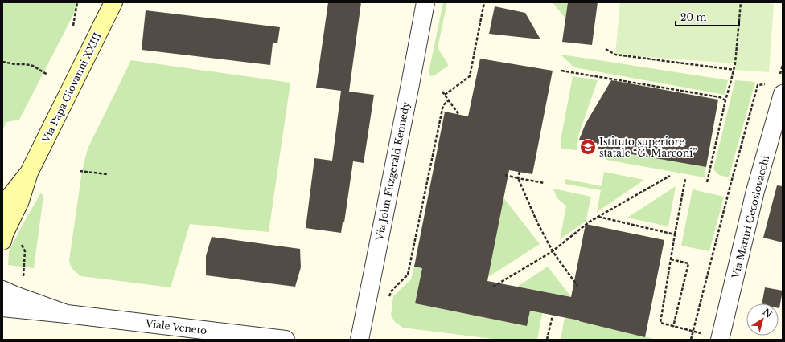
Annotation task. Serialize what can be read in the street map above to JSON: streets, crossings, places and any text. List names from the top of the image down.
{
  "streets": {
    "street": [
      "Via Papa Giovanni XXIII",
      "Via John Fitzgerald Kennedy",
      "Via Martiri Cecoslovacchi",
      "Viale Veneto"
    ]
  },
  "places": {
    "school or university": ["Istituto superiore statale “G. Marconi”"]
  },
  "scale_bar": "20 m",
  "north": "top right"
}
